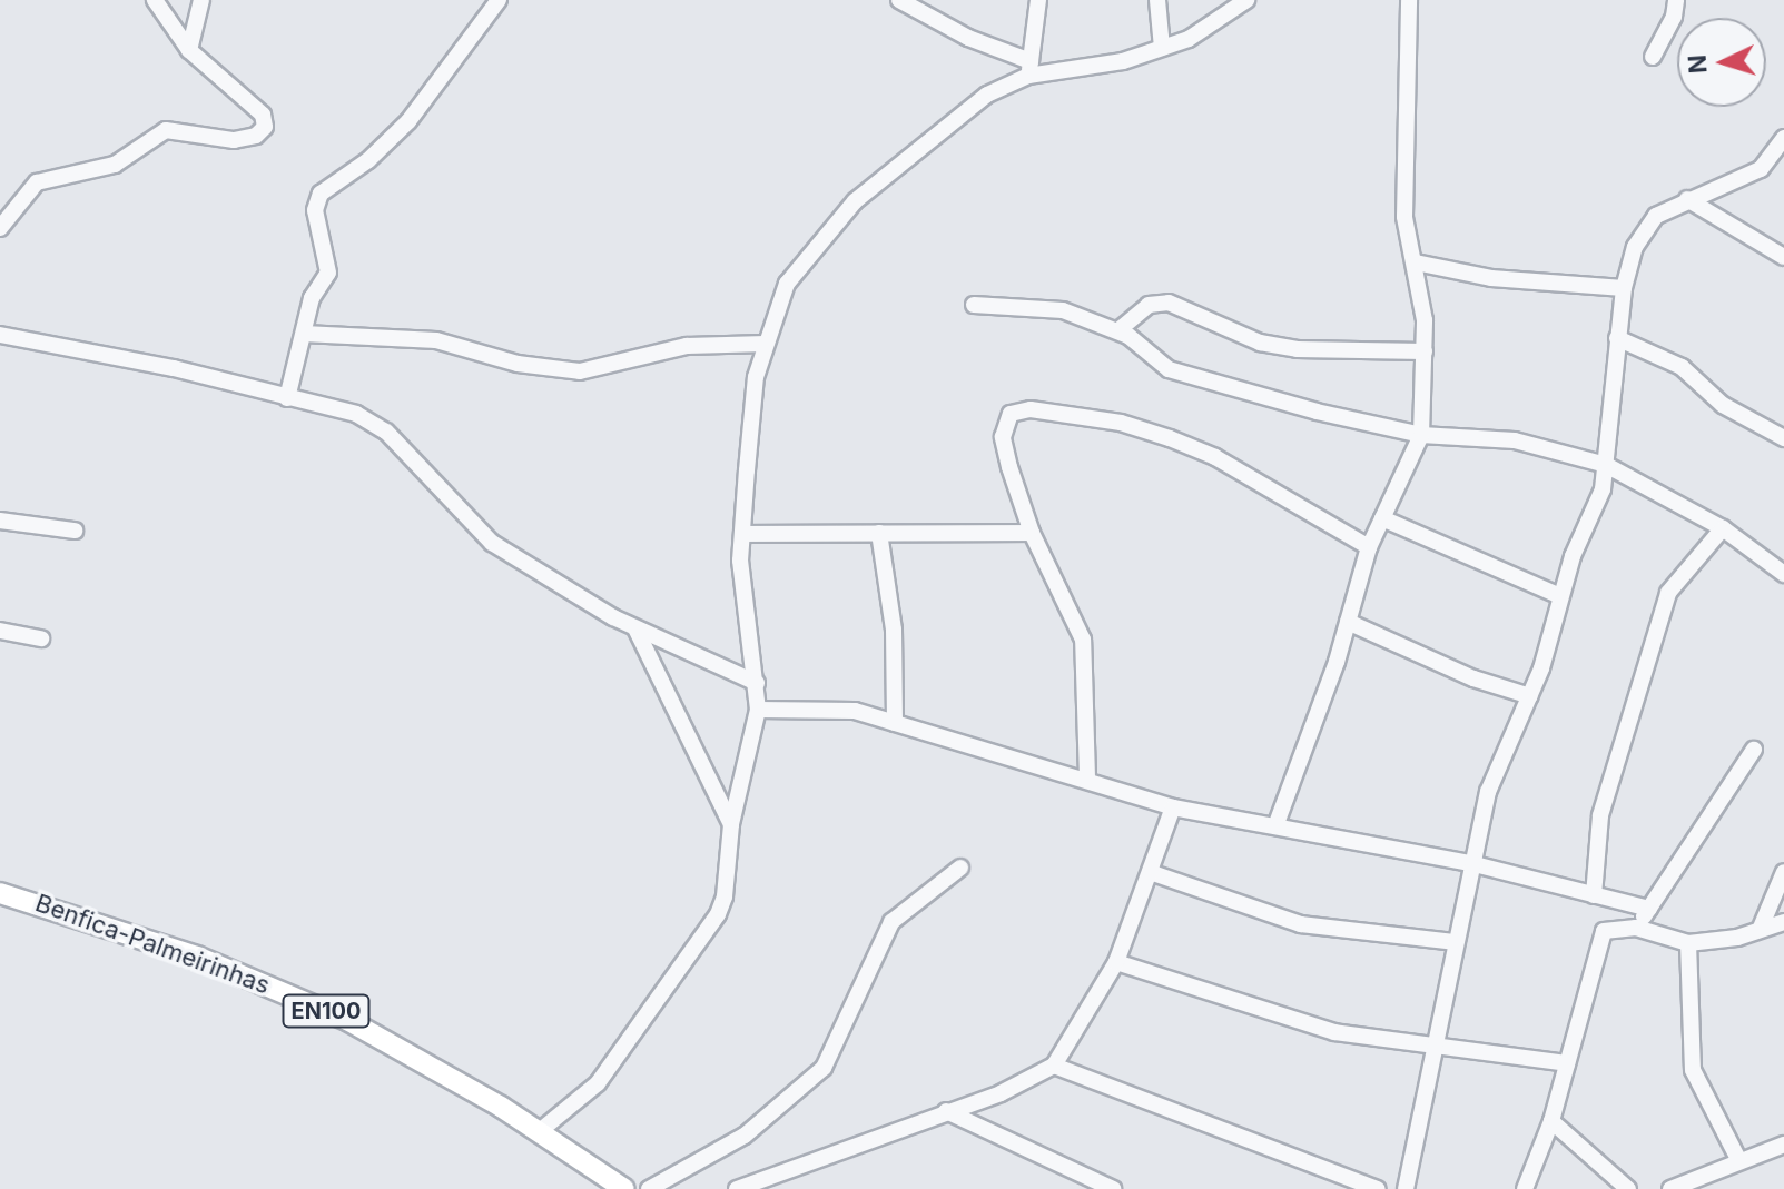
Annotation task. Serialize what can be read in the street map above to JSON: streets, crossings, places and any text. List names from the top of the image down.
{
  "streets": {
    "main road": ["Benfica-Palmeirinhas", "EN100"]
  },
  "north": "left"
}
